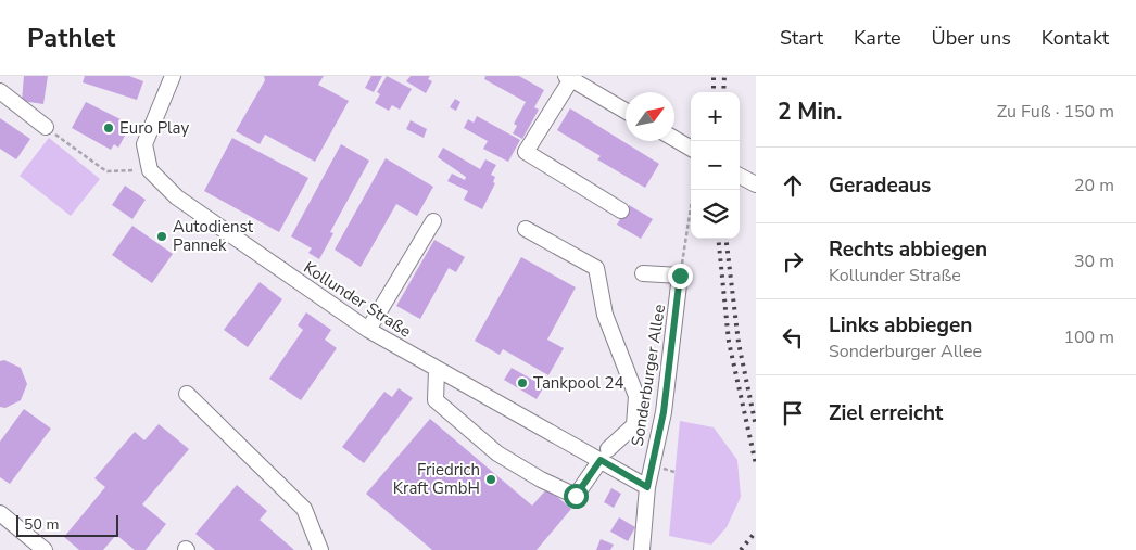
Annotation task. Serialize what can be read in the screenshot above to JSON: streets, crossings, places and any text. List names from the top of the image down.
{
  "streets": {
    "street": ["Kollunder Straße", "Sonderburger Allee"]
  },
  "crossings": [
    ["Kollunder Straße", "Sonderburger Allee"]
  ],
  "places": [
    "Euro Play",
    "Autodienst Pannek",
    "Tankpool 24",
    "Friedrich Kraft GmbH"
  ],
  "scale_bar": "50 m",
  "north": "top right",
  "page": {
    "header": "Pathlet",
    "nav": [
      "Start",
      "Karte",
      "Über uns",
      "Kontakt"
    ],
    "heading": ["2 Min.", "Zu Fuß · 150 m"],
    "map_buttons": ["+", "−"],
    "list": [
      ["Geradeaus", "20 m"],
      ["Rechts abbiegen", "Kollunder Straße", "30 m"],
      ["Links abbiegen", "Sonderburger Allee", "100 m"],
      "Ziel erreicht"
    ],
    "scale": "50 m"
  }
}
